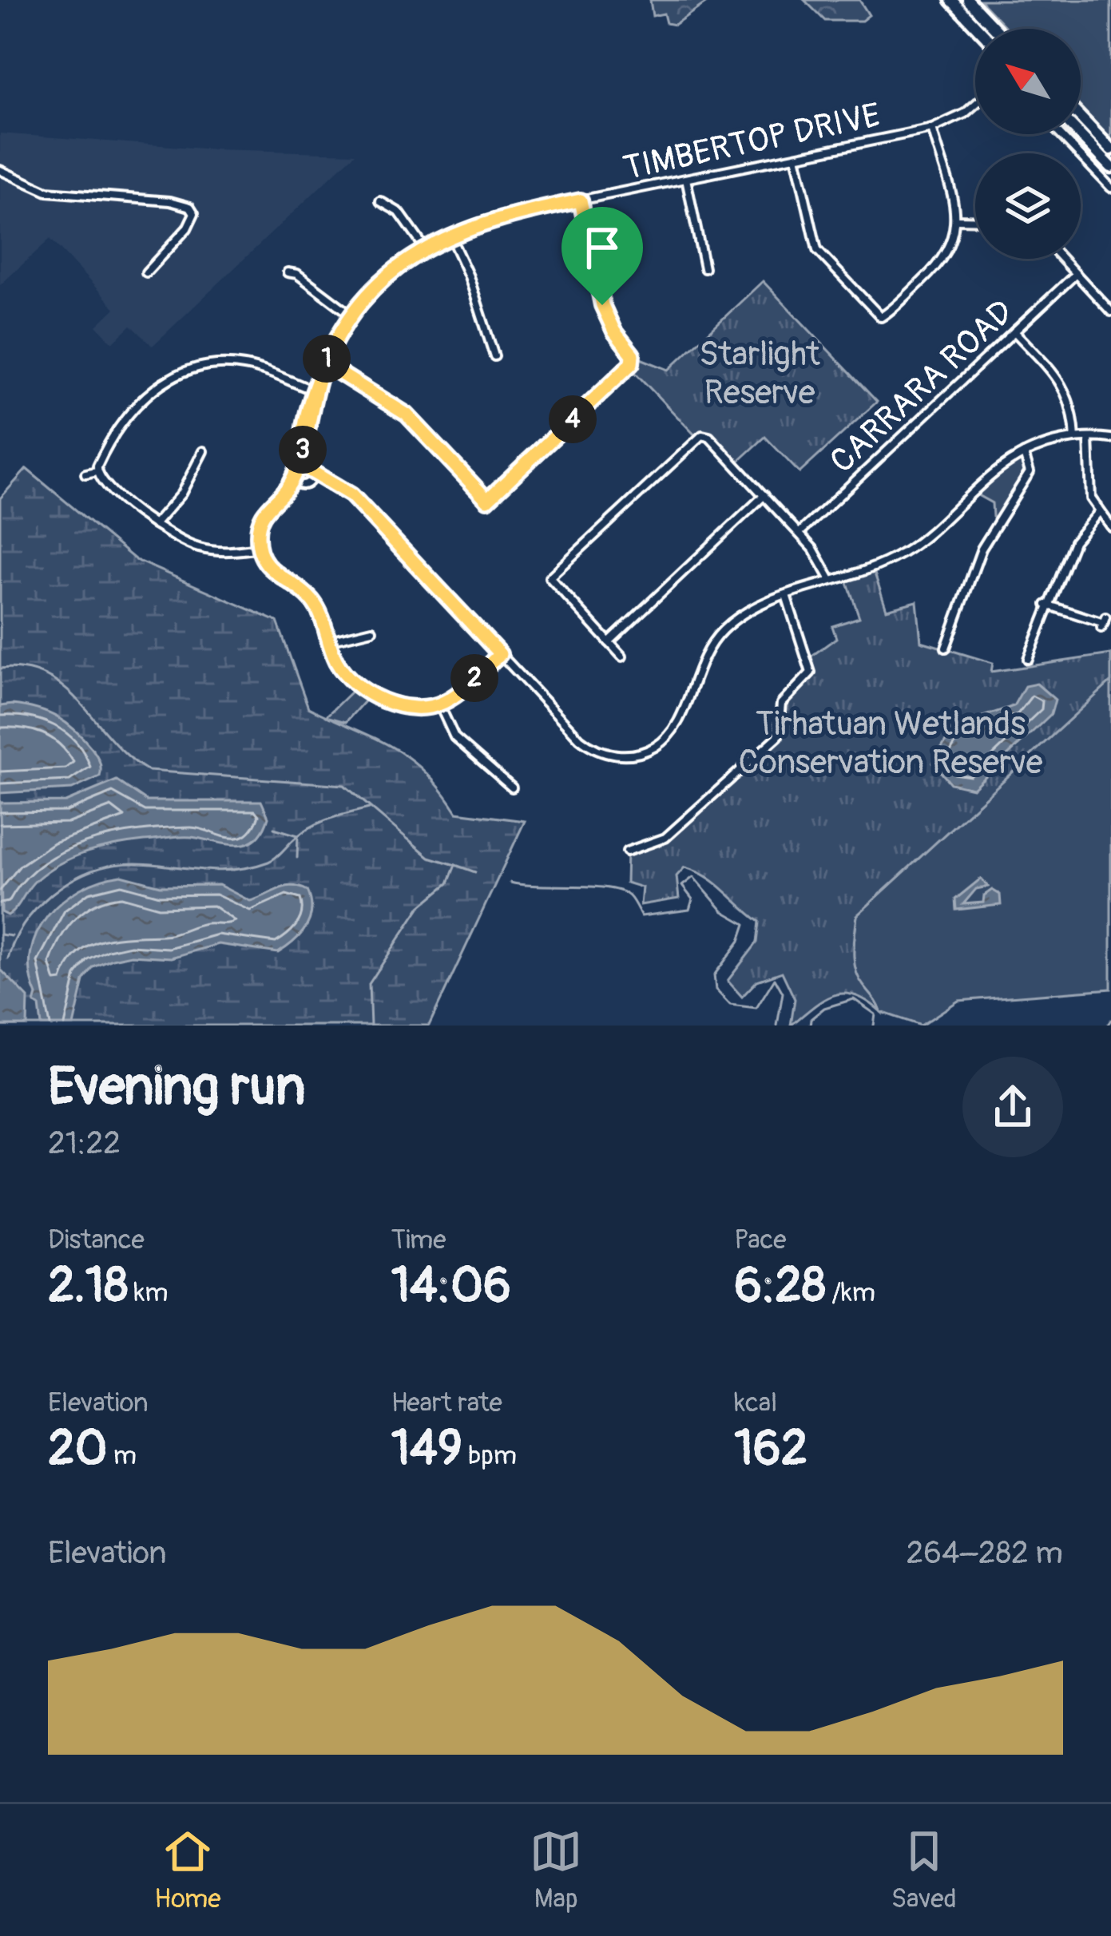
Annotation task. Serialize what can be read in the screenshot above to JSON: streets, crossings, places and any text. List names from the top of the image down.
{
  "streets": {
    "street": ["TIMBERTOP DRIVE", "CARRARA ROAD"]
  },
  "parks": ["Starlight Reserve", "Tirhatuan Wetlands Conservation Reserve"],
  "north": "top left",
  "page": {
    "pins": [
      "1",
      "4",
      "3",
      "2"
    ],
    "heading": ["Evening run", "21:22"],
    "stats": [
      ["Distance", "2.18 km"],
      ["Time", "14:06"],
      ["Pace", "6:28 /km"],
      ["Elevation", "20 m"],
      ["Heart rate", "149 bpm"],
      ["kcal", "162"]
    ],
    "chart": ["Elevation", "264–282 m"],
    "tabs": ["Home", "Map", "Saved"]
  }
}
